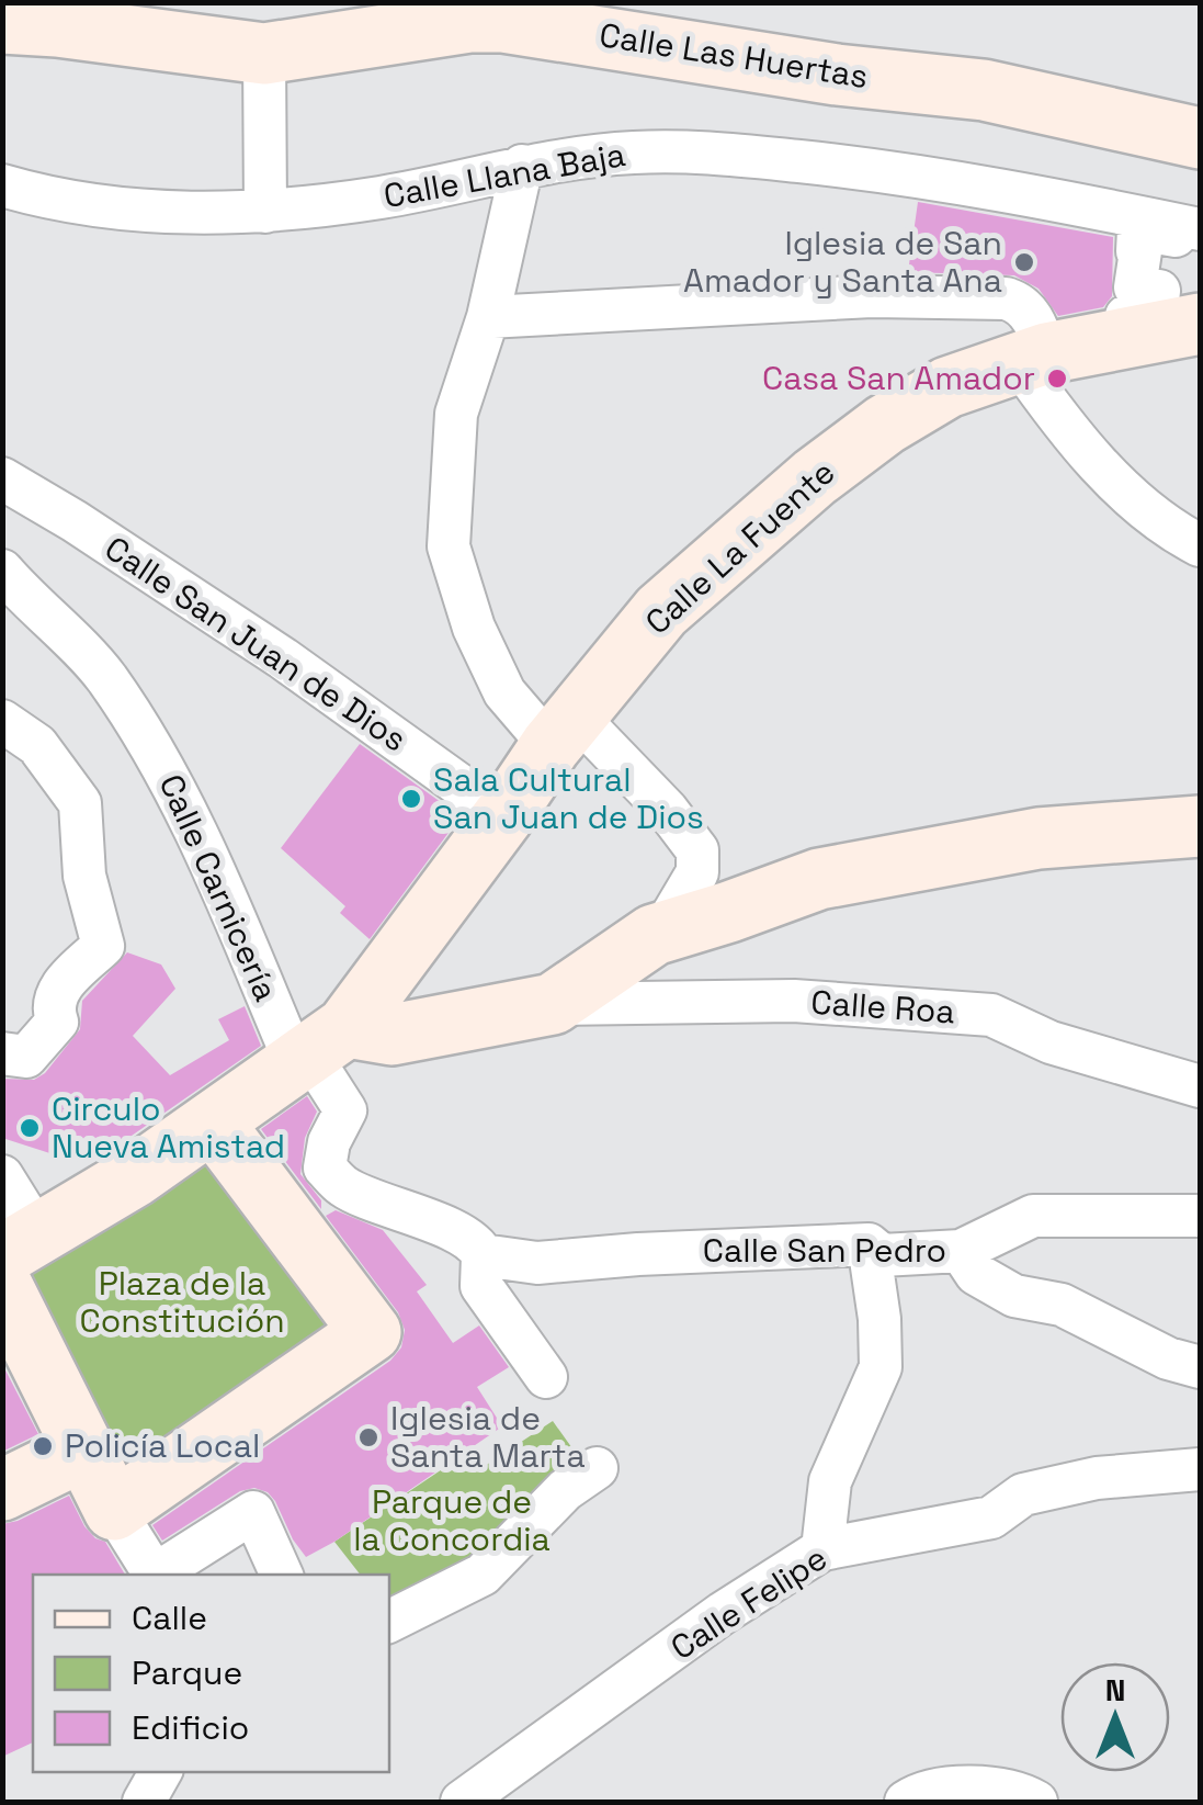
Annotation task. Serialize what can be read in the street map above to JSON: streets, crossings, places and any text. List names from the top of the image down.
{
  "streets": {
    "street": [
      "Calle Las Huertas",
      "Calle Llana Baja",
      "Calle La Fuente",
      "Calle San Juan de Dios",
      "Calle Carnicería",
      "Calle Roa",
      "Calle San Pedro",
      "Calle Felipe"
    ]
  },
  "crossings": [
    ["Calle La Fuente", "Calle San Juan de Dios"],
    ["Calle La Fuente", "Calle Carnicería"]
  ],
  "parks": ["Plaza de la Constitución", "Parque de la Concordia"],
  "places": [
    "Iglesia de San Amador y Santa Ana",
    "Casa San Amador",
    "Sala Cultural San Juan de Dios",
    "Circulo Nueva Amistad",
    "Iglesia de Santa Marta",
    "Policía Local"
  ],
  "legend": ["Calle", "Parque", "Edificio"],
  "north": "top"
}
